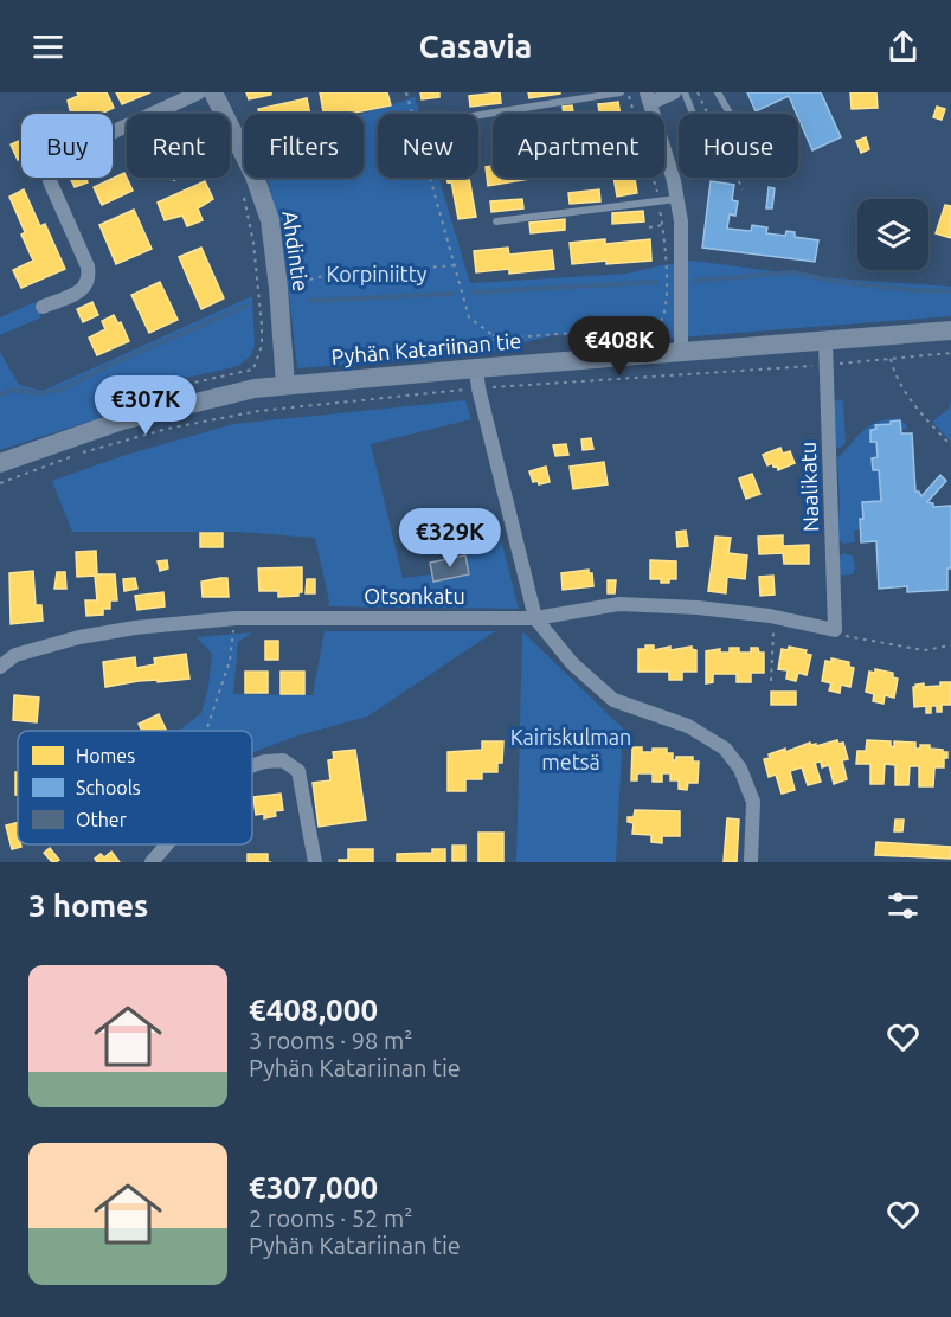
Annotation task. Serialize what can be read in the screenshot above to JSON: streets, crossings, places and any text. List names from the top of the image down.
{
  "streets": {
    "street": [
      "Ahdintie",
      "Pyhän Katariinan tie",
      "Naalikatu",
      "Otsonkatu"
    ]
  },
  "crossings": [
    ["Ahdintie", "Pyhän Katariinan tie"],
    ["Pyhän Katariinan tie", "Naalikatu"],
    ["Naalikatu", "Otsonkatu"]
  ],
  "parks": ["Korpiniitty", "Kairiskulman metsä"],
  "legend": ["Homes", "Schools", "Other"],
  "page": {
    "header": "Casavia",
    "chip": [
      "Buy",
      "Rent",
      "Filters",
      "New",
      "Apartment",
      "House"
    ],
    "price": ["€408K", "€307K", "€329K"],
    "heading": "3 homes",
    "list": [
      {
        "name": "€408,000",
        "note": "3 rooms · 98 m² · Pyhän Katariinan tie"
      },
      {
        "name": "€307,000",
        "note": "2 rooms · 52 m² · Pyhän Katariinan tie"
      }
    ]
  }
}
